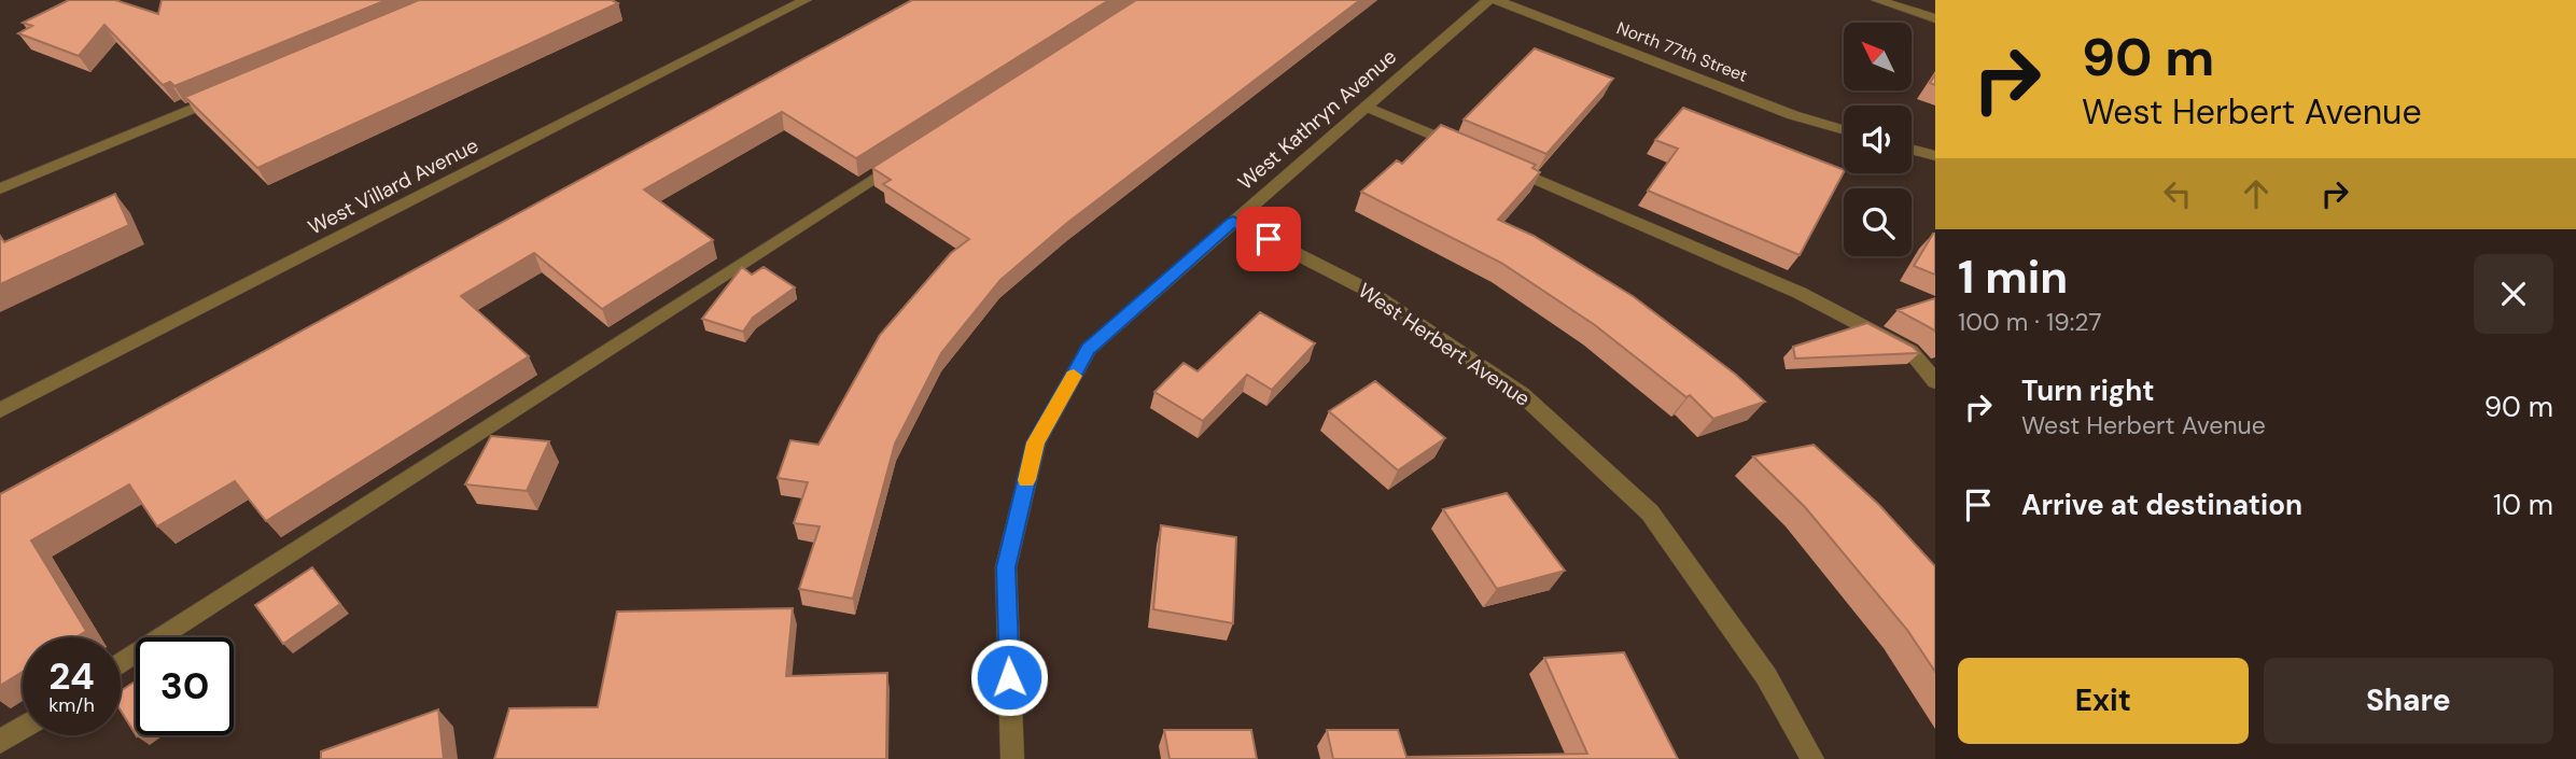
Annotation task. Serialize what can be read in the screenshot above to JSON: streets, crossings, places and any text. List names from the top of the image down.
{
  "streets": {
    "street": [
      "North 77th Street",
      "West Kathryn Avenue",
      "West Villard Avenue",
      "West Herbert Avenue"
    ]
  },
  "crossings": [
    ["West Kathryn Avenue", "West Herbert Avenue"]
  ],
  "north": "top left",
  "page": {
    "turn": ["90 m", "West Herbert Avenue"],
    "heading": ["1 min", "100 m · 19:27"],
    "list": [
      {
        "name": "Turn right",
        "note": "West Herbert Avenue",
        "value": "90 m"
      },
      {
        "name": "Arrive at destination",
        "value": "10 m"
      }
    ],
    "speed": "24 km/h",
    "limit": "30",
    "buttons": ["Exit", "Share"]
  }
}
